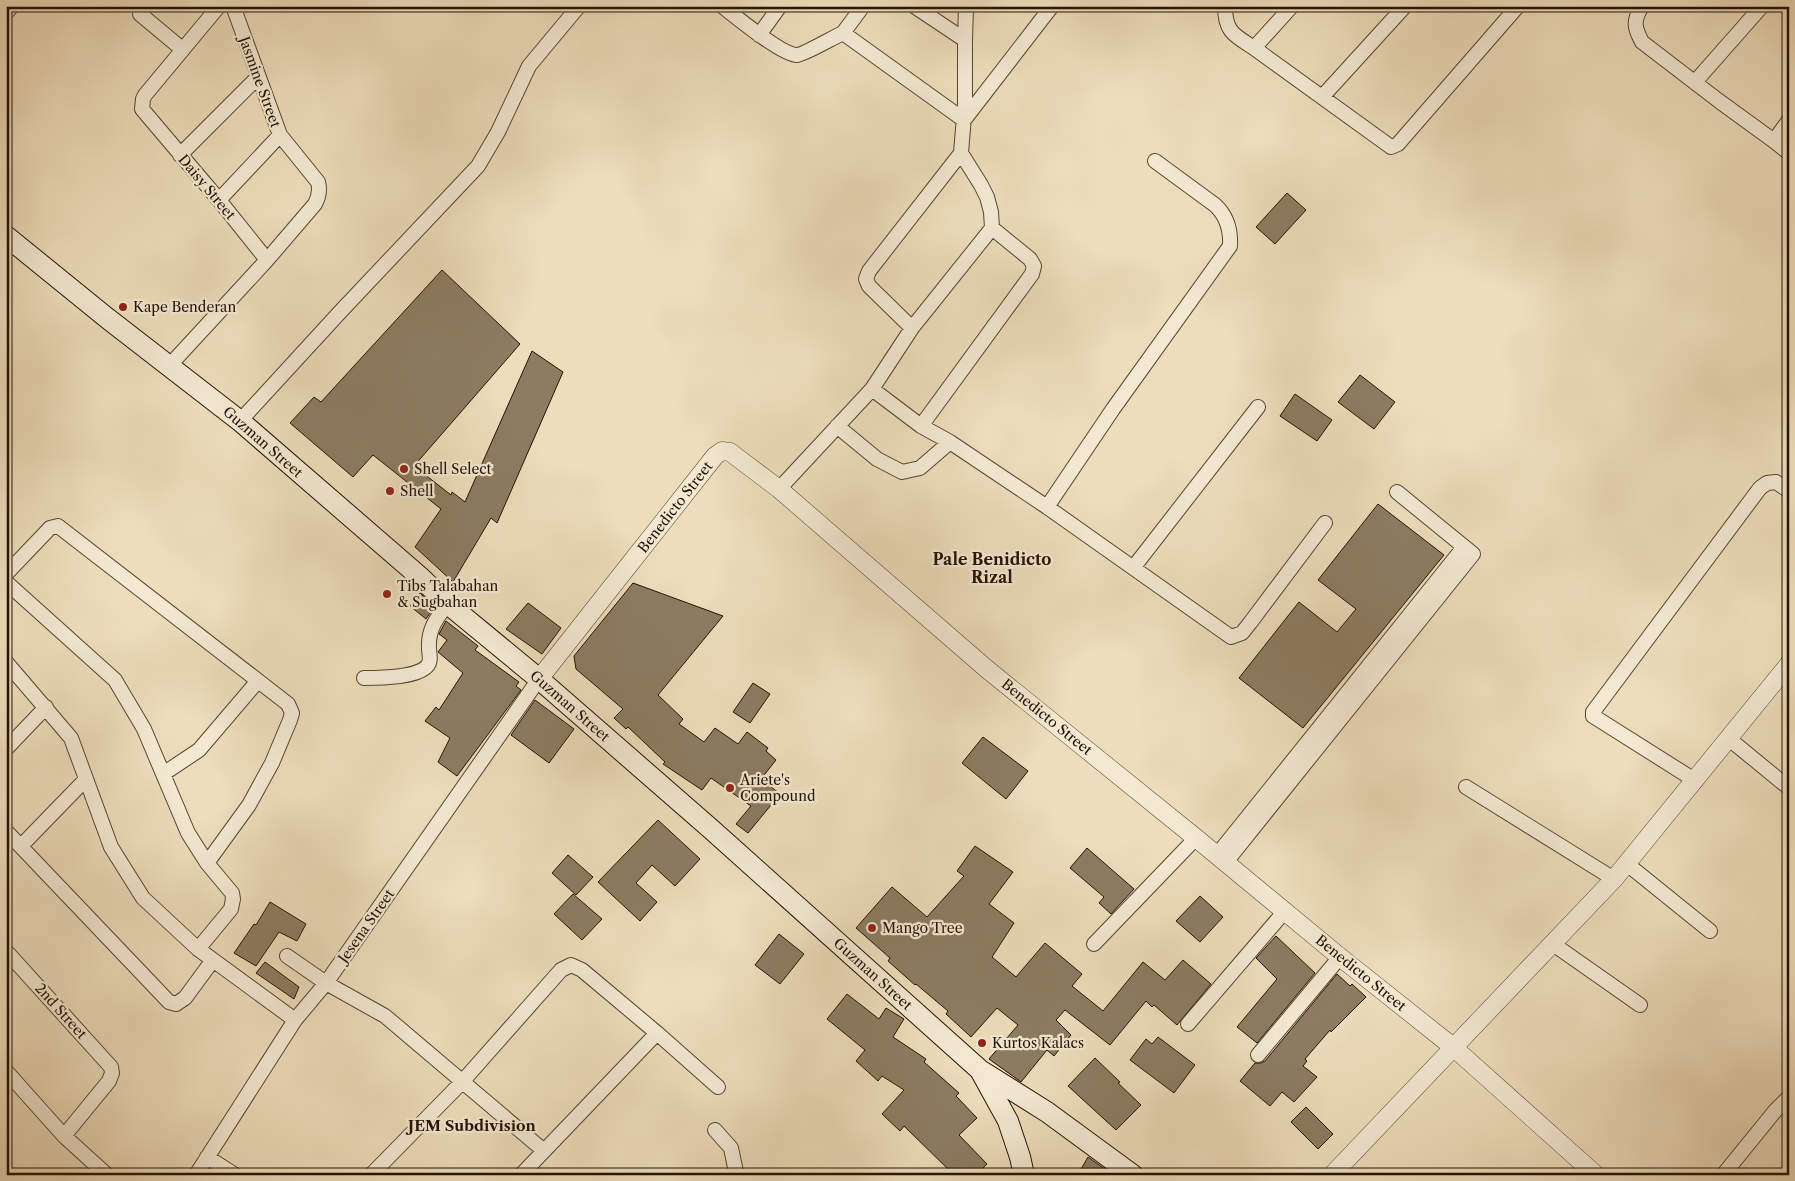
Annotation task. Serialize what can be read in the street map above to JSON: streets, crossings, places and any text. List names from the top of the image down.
{
  "streets": {
    "main road": ["Guzman Street"],
    "street": [
      "Jasmine Street",
      "Daisy Street",
      "Benedicto Street",
      "Jesena Street",
      "2nd Street"
    ]
  },
  "crossings": [
    ["Jasmine Street", "Daisy Street"],
    ["Guzman Street", "Benedicto Street"],
    ["Guzman Street", "Jesena Street"],
    ["Benedicto Street", "Jesena Street"]
  ],
  "districts": ["Pale Benidicto Rizal", "JEM Subdivision"],
  "places": [
    "Kape Benderan",
    "Shell Select",
    "Shell",
    "Tibs Talabahan & Sugbahan",
    "Ariete's Compound",
    "Mango Tree",
    "Kurtos Kalacs"
  ]
}
